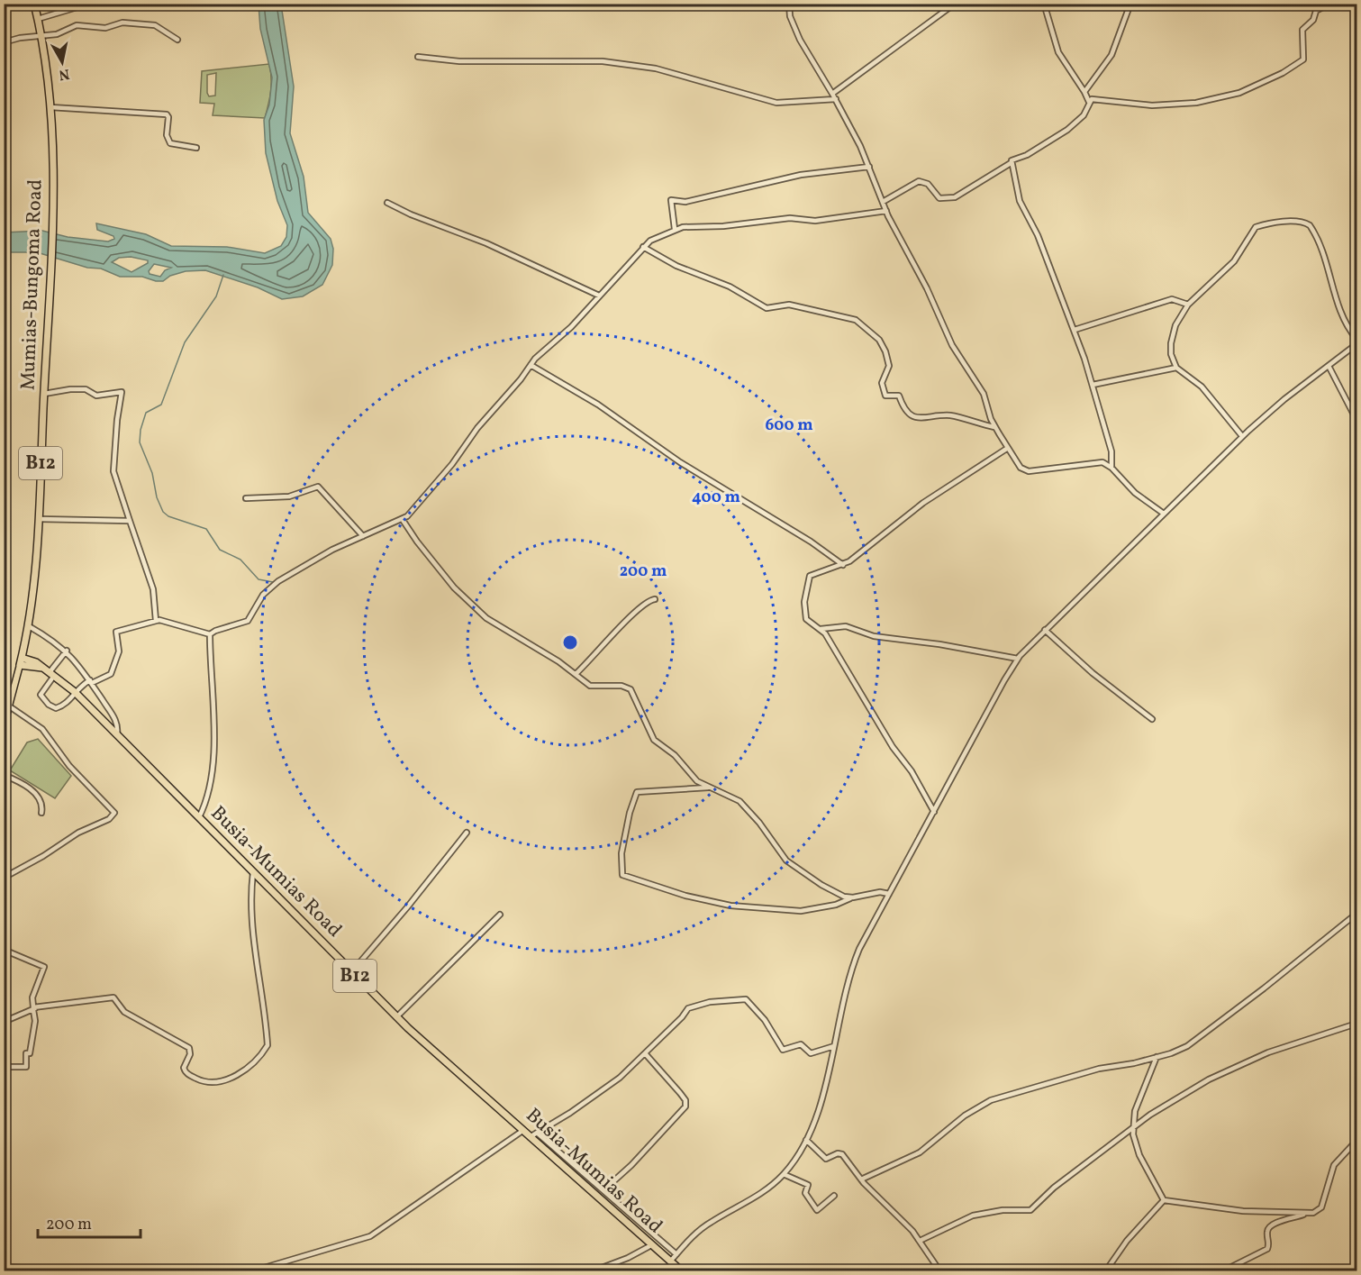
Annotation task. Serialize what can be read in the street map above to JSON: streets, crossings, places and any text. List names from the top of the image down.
{
  "streets": {
    "highway": ["Mumias-Bungoma Road", "B12", "Busia-Mumias Road"]
  },
  "crossings": [
    ["Mumias-Bungoma Road", "Busia-Mumias Road"]
  ],
  "scale_bar": "200 m",
  "north": "bottom",
  "rings": ["600 m", "400 m", "200 m"]
}
